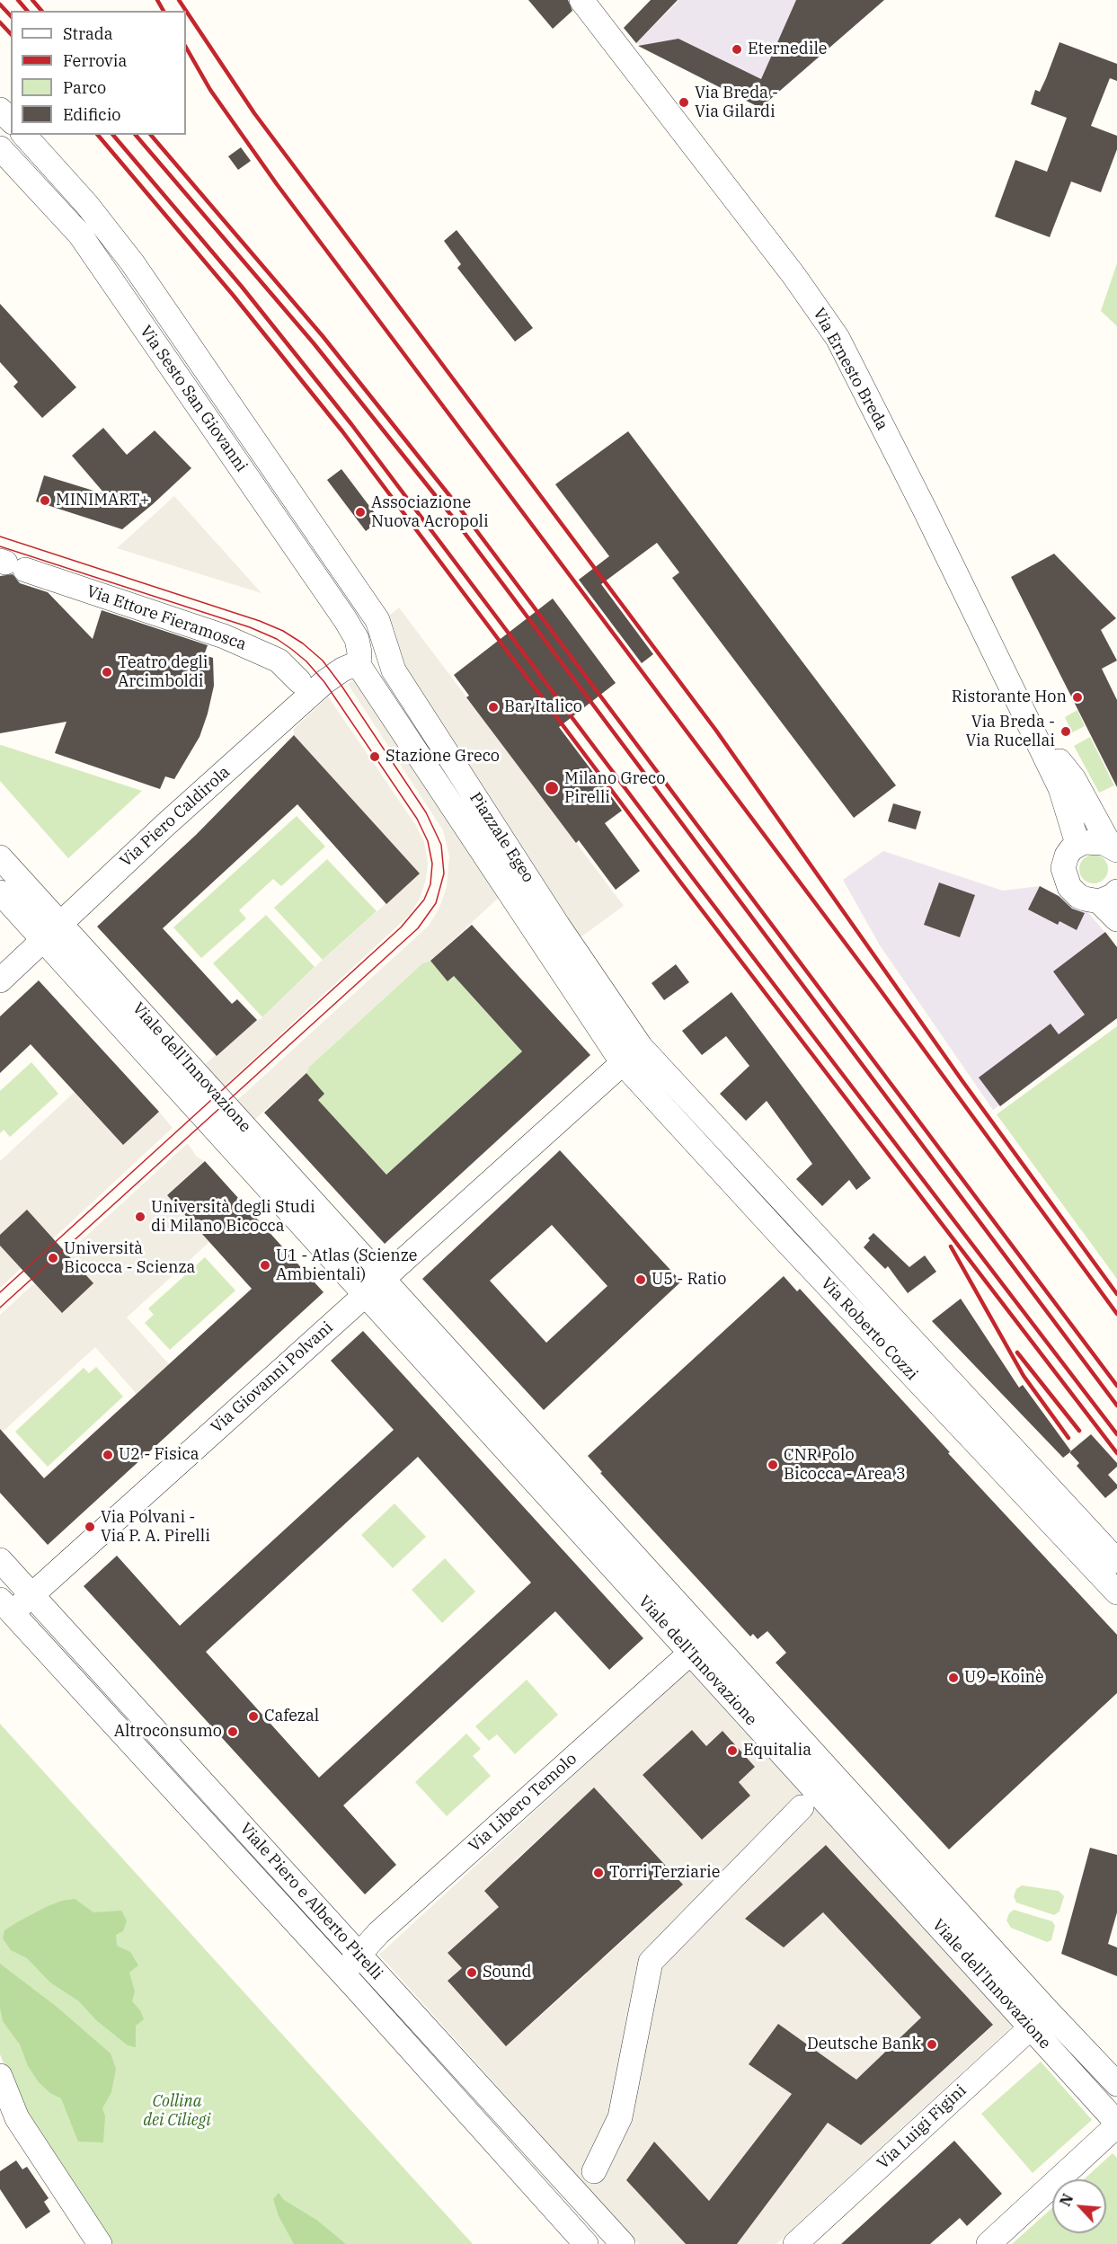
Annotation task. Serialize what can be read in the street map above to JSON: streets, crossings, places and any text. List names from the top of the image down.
{
  "streets": {
    "street": [
      "Via Ernesto Breda",
      "Via Sesto San Giovanni",
      "Via Ettore Fieramosca",
      "Via Piero Caldirola",
      "Piazzale Egeo",
      "Viale dell'Innovazione",
      "Via Roberto Cozzi",
      "Via Giovanni Polvani",
      "Via Libero Temolo",
      "Viale Piero e Alberto Pirelli",
      "Via Luigi Figini"
    ]
  },
  "crossings": [
    ["Via Sesto San Giovanni", "Via Piero Caldirola"],
    ["Via Sesto San Giovanni", "Piazzale Egeo"],
    ["Via Piero Caldirola", "Piazzale Egeo"],
    ["Via Piero Caldirola", "Viale dell'Innovazione"],
    ["Piazzale Egeo", "Via Roberto Cozzi"],
    ["Piazzale Egeo", "Via Giovanni Polvani"],
    ["Viale dell'Innovazione", "Via Giovanni Polvani"],
    ["Viale dell'Innovazione", "Via Libero Temolo"],
    ["Viale dell'Innovazione", "Via Luigi Figini"],
    ["Via Roberto Cozzi", "Via Giovanni Polvani"],
    ["Via Giovanni Polvani", "Viale Piero e Alberto Pirelli"],
    ["Via Libero Temolo", "Viale Piero e Alberto Pirelli"]
  ],
  "parks": ["Collina dei Ciliegi"],
  "places": [
    "Eternedile",
    "Via Breda - Via Gilardi",
    "MINIMART+",
    "Associazione Nuova Acropoli",
    "Teatro degli Arcimboldi",
    "Ristorante Hon",
    "Bar Italico",
    "Via Breda - Via Rucellai",
    "Stazione Greco",
    "Milano Greco Pirelli",
    "Università degli Studi di Milano Bicocca",
    "Università Bicocca - Scienza",
    "U1 - Atlas (Scienze Ambientali)",
    "U5 - Ratio",
    "U2 - Fisica",
    "CNR Polo Bicocca - Area 3",
    "Via Polvani - Via P. A. Pirelli",
    "U9 - Koinè",
    "Cafezal",
    "Altroconsumo",
    "Equitalia",
    "Torri Terziarie",
    "Sound",
    "Deutsche Bank"
  ],
  "legend": [
    "Strada",
    "Ferrovia",
    "Parco",
    "Edificio"
  ],
  "north": "top left"
}
